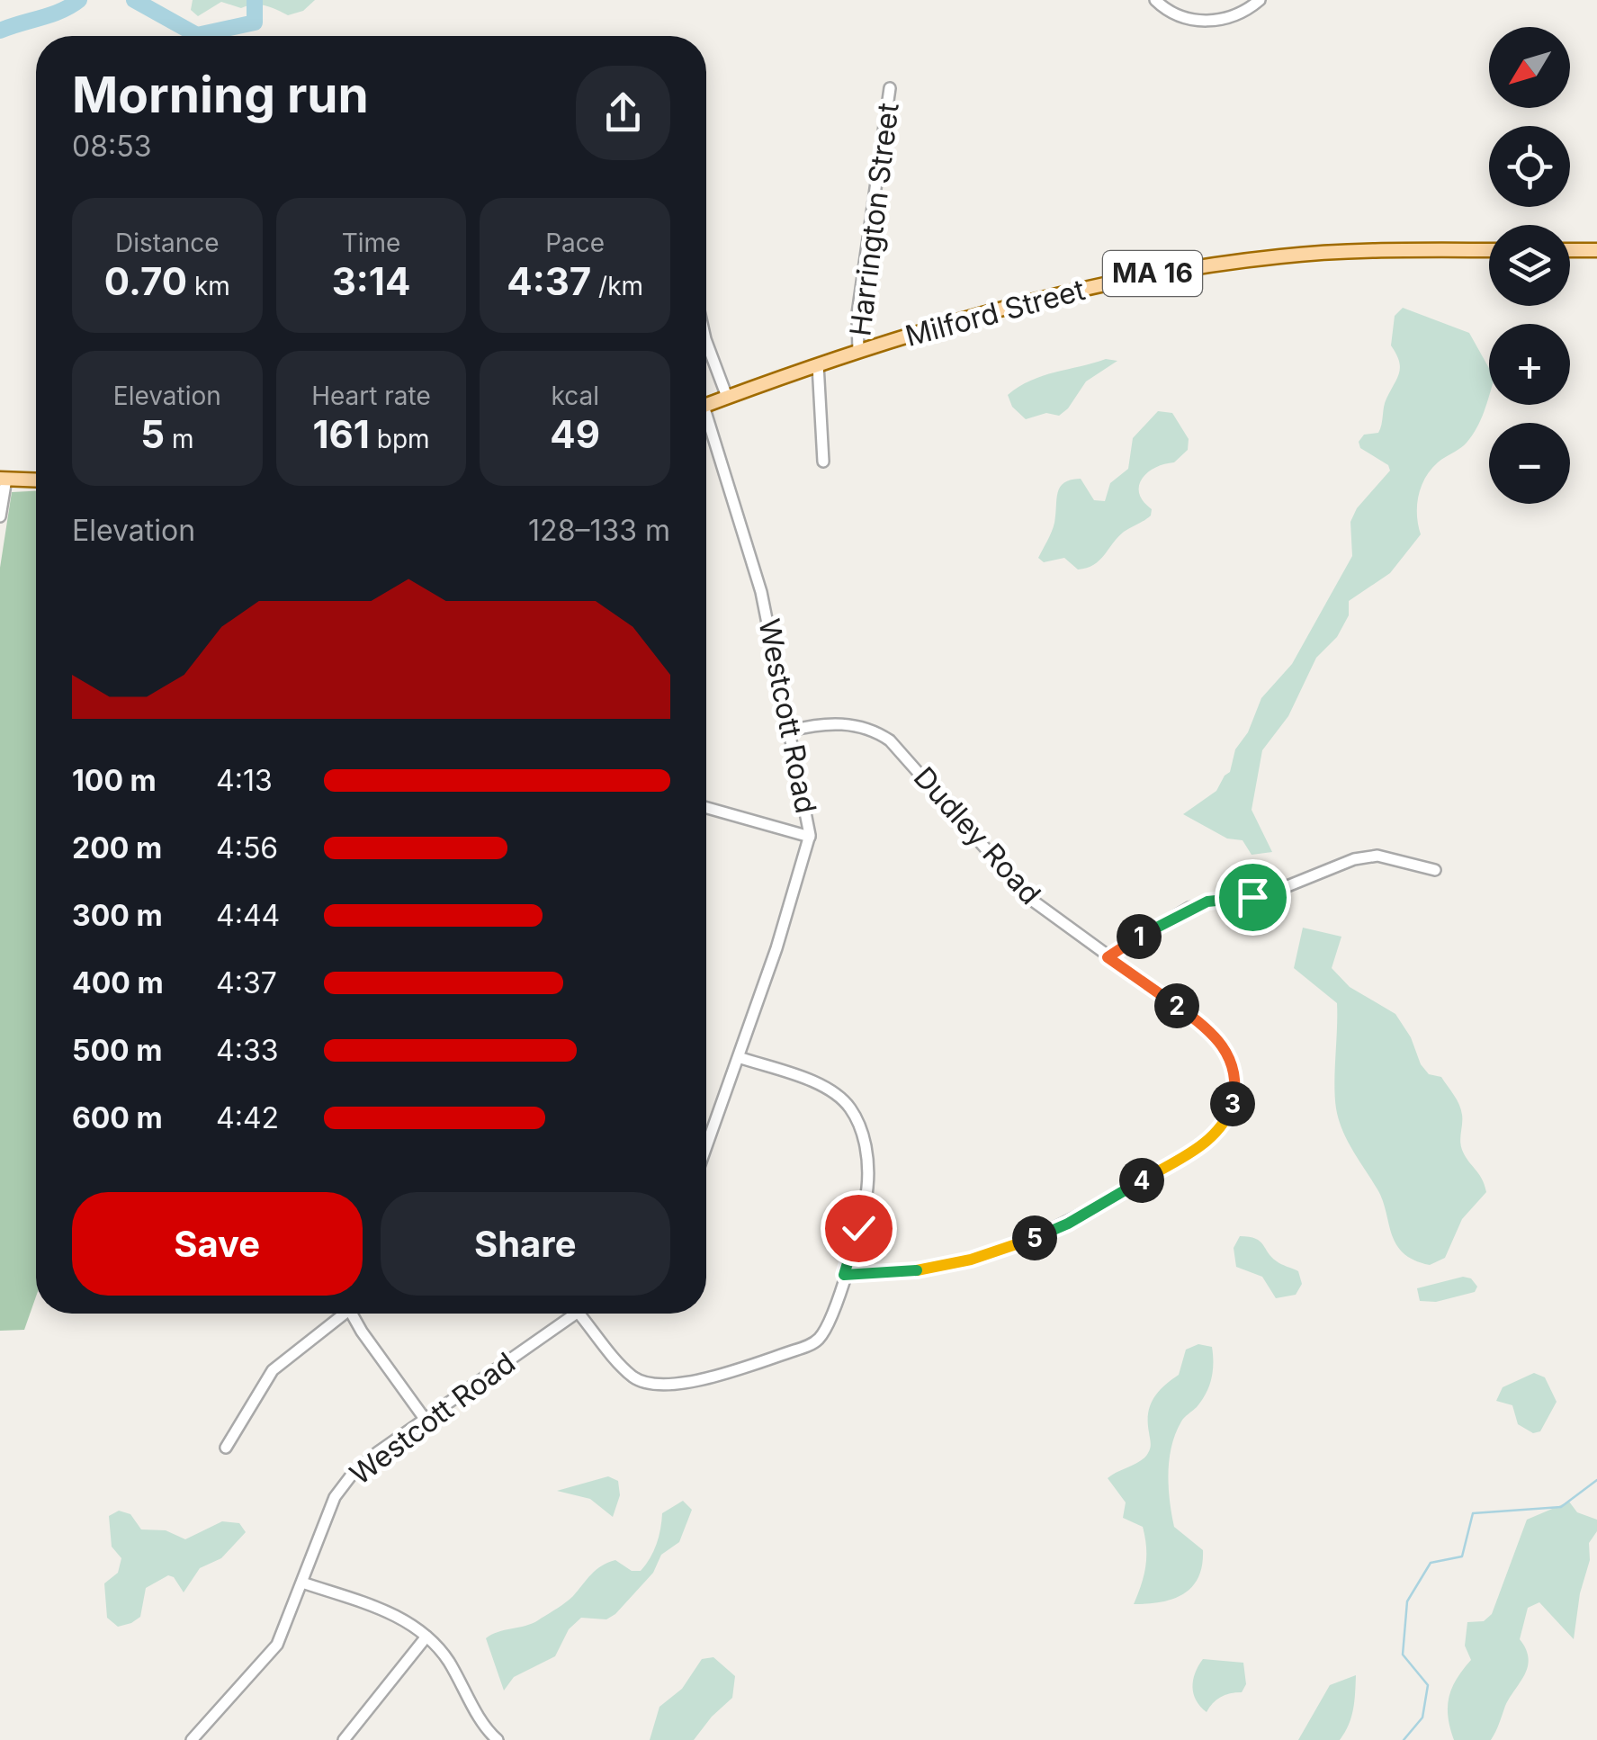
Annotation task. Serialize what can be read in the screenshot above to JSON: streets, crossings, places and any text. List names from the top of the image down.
{
  "streets": {
    "main road": ["MA 16", "Milford Street"],
    "street": ["Harrington Street", "Westcott Road", "Dudley Road"]
  },
  "crossings": [
    ["Harrington Street", "Milford Street"],
    ["MA 16", "Milford Street"],
    ["Westcott Road", "Dudley Road"]
  ],
  "north": "bottom left",
  "page": {
    "map_buttons": ["+", "−"],
    "heading": ["Morning run", "08:53"],
    "stats": [
      ["Distance", "0.70 km"],
      ["Time", "3:14"],
      ["Pace", "4:37 /km"],
      ["Elevation", "5 m"],
      ["Heart rate", "161 bpm"],
      ["kcal", "49"]
    ],
    "chart": ["Elevation", "128–133 m"],
    "list": [
      {
        "name": "100 m",
        "note": "4:13"
      },
      {
        "name": "200 m",
        "note": "4:56"
      },
      {
        "name": "300 m",
        "note": "4:44"
      },
      {
        "name": "400 m",
        "note": "4:37"
      },
      {
        "name": "500 m",
        "note": "4:33"
      },
      {
        "name": "600 m",
        "note": "4:42"
      }
    ],
    "pins": [
      "1",
      "2",
      "3",
      "4",
      "5"
    ],
    "buttons": ["Save", "Share"]
  }
}
